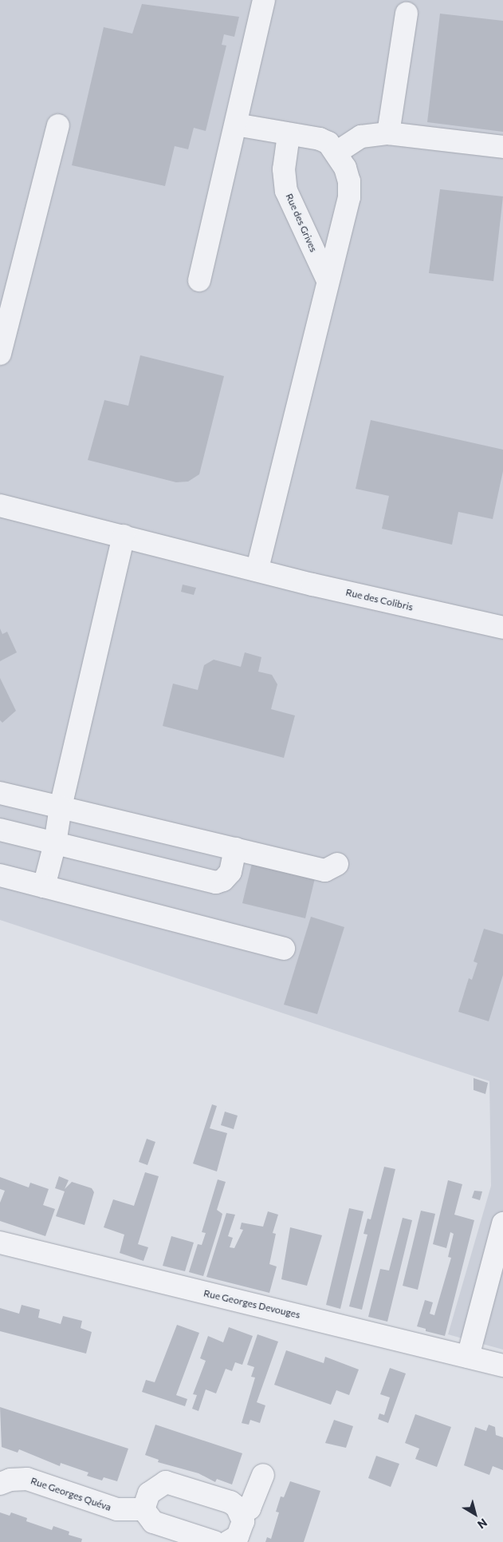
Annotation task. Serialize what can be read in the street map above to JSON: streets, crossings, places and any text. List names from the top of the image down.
{
  "streets": {
    "street": [
      "Rue des Grives",
      "Rue des Colibris",
      "Rue Georges Devouges",
      "Rue Georges Quéva"
    ]
  },
  "north": "bottom right"
}
